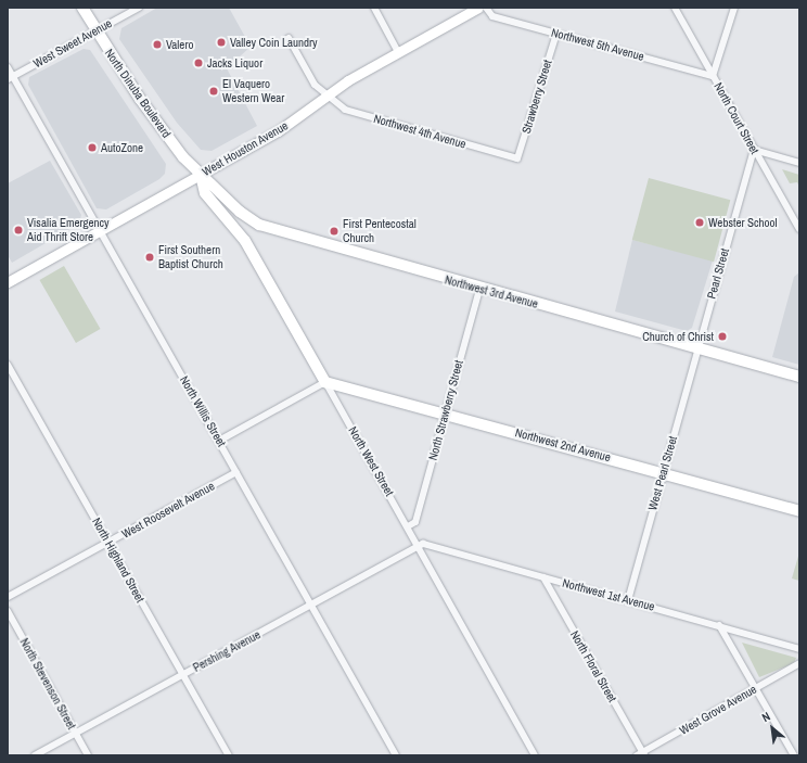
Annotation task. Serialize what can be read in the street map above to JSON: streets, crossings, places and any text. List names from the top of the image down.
{
  "streets": {
    "main road": [
      "North Dinuba Boulevard",
      "West Houston Avenue",
      "Northwest 3rd Avenue",
      "Northwest 2nd Avenue",
      "North West Street"
    ],
    "street": [
      "West Sweet Avenue",
      "Northwest 5th Avenue",
      "Strawberry Street",
      "North Court Street",
      "Northwest 4th Avenue",
      "Pearl Street",
      "North Strawberry Street",
      "North Willis Street",
      "West Pearl Street",
      "West Roosevelt Avenue",
      "North Highland Street",
      "Northwest 1st Avenue",
      "Pershing Avenue",
      "North Floral Street",
      "North Stevenson Street",
      "West Grove Avenue"
    ]
  },
  "crossings": [
    ["West Sweet Avenue", "North Dinuba Boulevard"],
    ["West Sweet Avenue", "North Willis Street"],
    ["Northwest 5th Avenue", "Strawberry Street"],
    ["Northwest 5th Avenue", "North Court Street"],
    ["North Dinuba Boulevard", "West Houston Avenue"],
    ["North Dinuba Boulevard", "Northwest 3rd Avenue"],
    ["North Dinuba Boulevard", "North West Street"],
    ["Strawberry Street", "Northwest 4th Avenue"],
    ["North Court Street", "Pearl Street"],
    ["Northwest 4th Avenue", "West Houston Avenue"],
    ["West Houston Avenue", "Northwest 3rd Avenue"],
    ["West Houston Avenue", "North Willis Street"],
    ["West Houston Avenue", "North West Street"],
    ["Pearl Street", "Northwest 3rd Avenue"],
    ["Pearl Street", "West Pearl Street"],
    ["Northwest 3rd Avenue", "North Strawberry Street"],
    ["Northwest 3rd Avenue", "North West Street"],
    ["Northwest 3rd Avenue", "West Pearl Street"],
    ["North Strawberry Street", "Northwest 2nd Avenue"],
    ["North Strawberry Street", "North West Street"],
    ["North Willis Street", "West Roosevelt Avenue"],
    ["North Willis Street", "Pershing Avenue"],
    ["Northwest 2nd Avenue", "North West Street"],
    ["Northwest 2nd Avenue", "West Pearl Street"],
    ["North West Street", "Northwest 1st Avenue"],
    ["North West Street", "Pershing Avenue"],
    ["West Pearl Street", "Northwest 1st Avenue"],
    ["West Roosevelt Avenue", "North Highland Street"],
    ["North Highland Street", "Pershing Avenue"],
    ["Northwest 1st Avenue", "Pershing Avenue"],
    ["Northwest 1st Avenue", "North Floral Street"],
    ["Pershing Avenue", "North Stevenson Street"],
    ["North Floral Street", "West Grove Avenue"]
  ],
  "places": [
    "Valley Coin Laundry",
    "Valero",
    "Jacks Liquor",
    "El Vaquero Western Wear",
    "AutoZone",
    "Webster School",
    "Visalia Emergency Aid Thrift Store",
    "First Pentecostal Church",
    "First Southern Baptist Church",
    "Church of Christ"
  ],
  "north": "top left"
}
